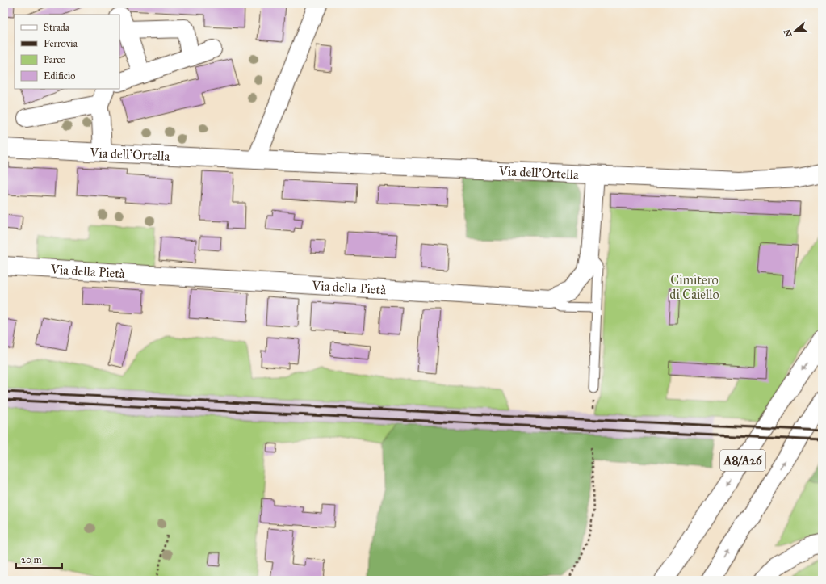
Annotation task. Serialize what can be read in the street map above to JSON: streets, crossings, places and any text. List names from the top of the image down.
{
  "streets": {
    "main road": ["Via dell'Ortella", "Via della Pietà", "A8/A26"]
  },
  "crossings": [
    ["Via dell'Ortella", "Via della Pietà"]
  ],
  "parks": ["Cimitero di Caiello"],
  "legend": [
    "Strada",
    "Ferrovia",
    "Parco",
    "Edificio"
  ],
  "scale_bar": "20 m",
  "north": "left"
}
